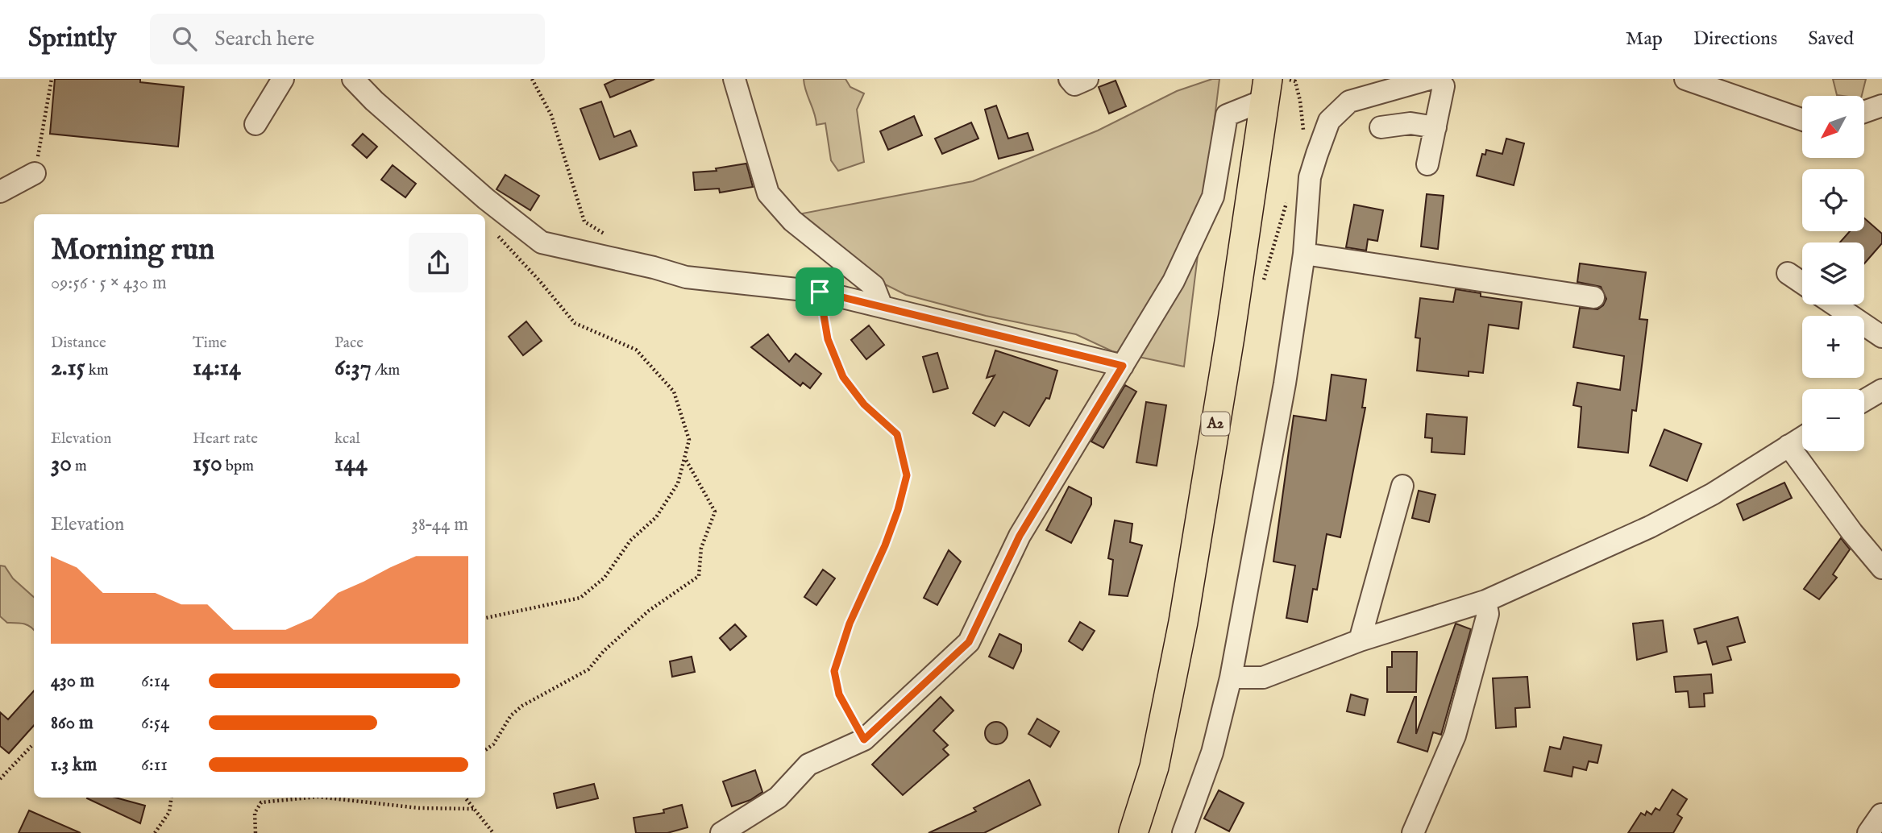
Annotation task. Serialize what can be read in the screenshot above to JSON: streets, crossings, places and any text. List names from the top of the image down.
{
  "streets": {
    "main road": ["A2"]
  },
  "north": "bottom left",
  "page": {
    "header": "Sprintly",
    "search": "Search here",
    "nav": ["Map", "Directions", "Saved"],
    "map_buttons": ["+", "−"],
    "heading": ["Morning run", "09:56 · 5 × 430 m"],
    "stats": [
      ["Distance", "2.15 km"],
      ["Time", "14:14"],
      ["Pace", "6:37 /km"],
      ["Elevation", "30 m"],
      ["Heart rate", "150 bpm"],
      ["kcal", "144"]
    ],
    "chart": ["Elevation", "38–44 m"],
    "list": [
      {
        "name": "430 m",
        "note": "6:14"
      },
      {
        "name": "860 m",
        "note": "6:54"
      },
      {
        "name": "1.3 km",
        "note": "6:11"
      }
    ]
  }
}
